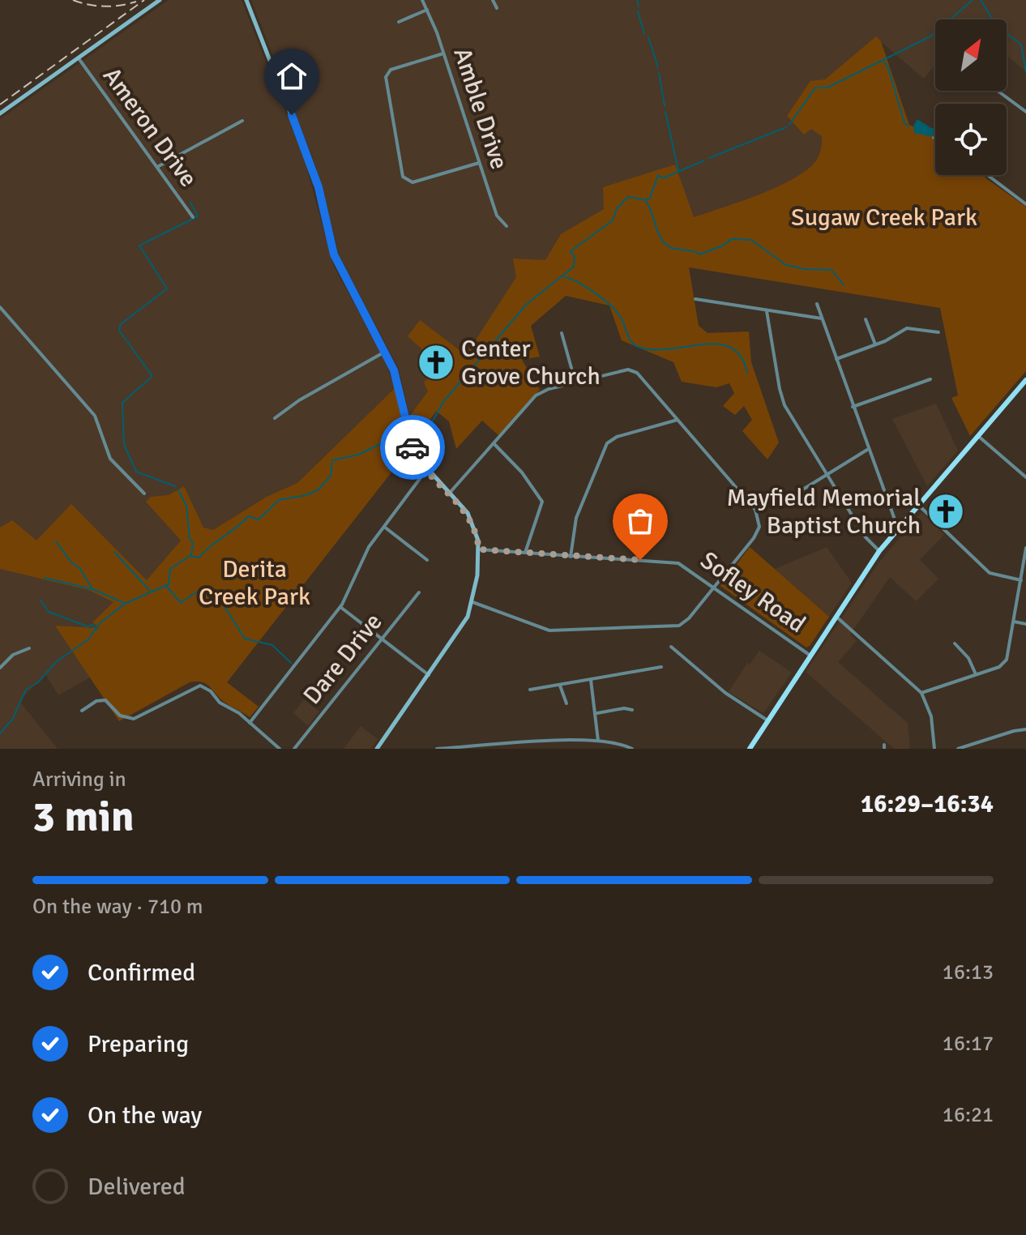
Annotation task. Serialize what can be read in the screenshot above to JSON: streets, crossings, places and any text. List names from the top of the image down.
{
  "streets": {
    "street": [
      "Amble Drive",
      "Ameron Drive",
      "Sofley Road",
      "Dare Drive"
    ]
  },
  "parks": ["Sugaw Creek Park", "Derita Creek Park"],
  "places": {
    "church": ["Center Grove Church", "Mayfield Memorial Baptist Church"]
  },
  "north": "top right",
  "page": {
    "heading": ["3 min", "Arriving in", "16:29–16:34"],
    "bar": "On the way · 710 m",
    "list": [
      ["Confirmed", "16:13"],
      ["Preparing", "16:17"],
      ["On the way", "16:21"],
      "Delivered"
    ]
  }
}
